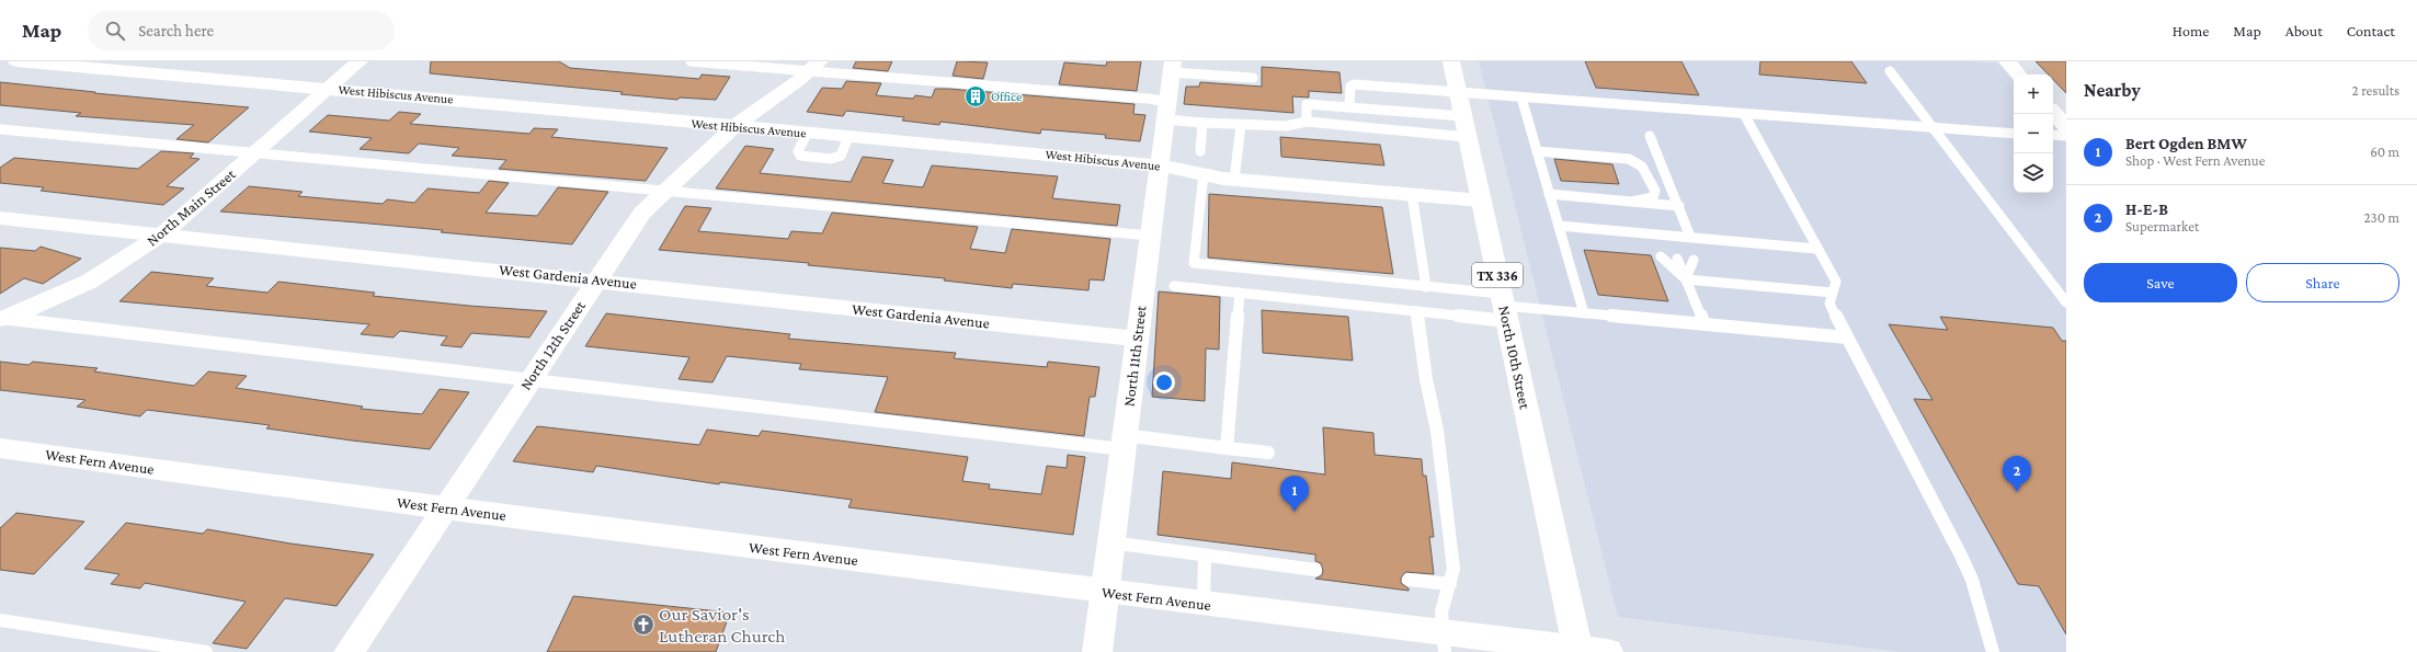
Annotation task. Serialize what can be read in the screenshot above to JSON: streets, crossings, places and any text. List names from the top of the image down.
{
  "streets": {
    "street": [
      "West Hibiscus Avenue",
      "North Main Street",
      "TX 336",
      "West Gardenia Avenue",
      "North 12th Street",
      "North 11th Street",
      "North 10th Street",
      "West Fern Avenue"
    ]
  },
  "crossings": [
    ["West Hibiscus Avenue", "North Main Street"],
    ["West Hibiscus Avenue", "North 12th Street"],
    ["West Hibiscus Avenue", "North 11th Street"],
    ["West Hibiscus Avenue", "North 10th Street"],
    ["North Main Street", "West Gardenia Avenue"],
    ["West Gardenia Avenue", "North 12th Street"],
    ["West Gardenia Avenue", "North 11th Street"],
    ["North 12th Street", "West Fern Avenue"],
    ["North 11th Street", "West Fern Avenue"],
    ["North 10th Street", "West Fern Avenue"]
  ],
  "places": {
    "building": ["Office"],
    "church": ["Our Savior's Lutheran Church"]
  },
  "page": {
    "header": "Map",
    "search": "Search here",
    "nav": [
      "Home",
      "Map",
      "About",
      "Contact"
    ],
    "heading": ["Nearby", "2 results"],
    "map_buttons": ["+", "−"],
    "list": [
      {
        "mark": "1",
        "name": "Bert Ogden BMW",
        "note": "Shop · West Fern Avenue",
        "value": "60 m"
      },
      {
        "mark": "2",
        "name": "H-E-B",
        "note": "Supermarket",
        "value": "230 m"
      }
    ],
    "buttons": ["Save", "Share"],
    "pins": ["2", "1"]
  }
}
